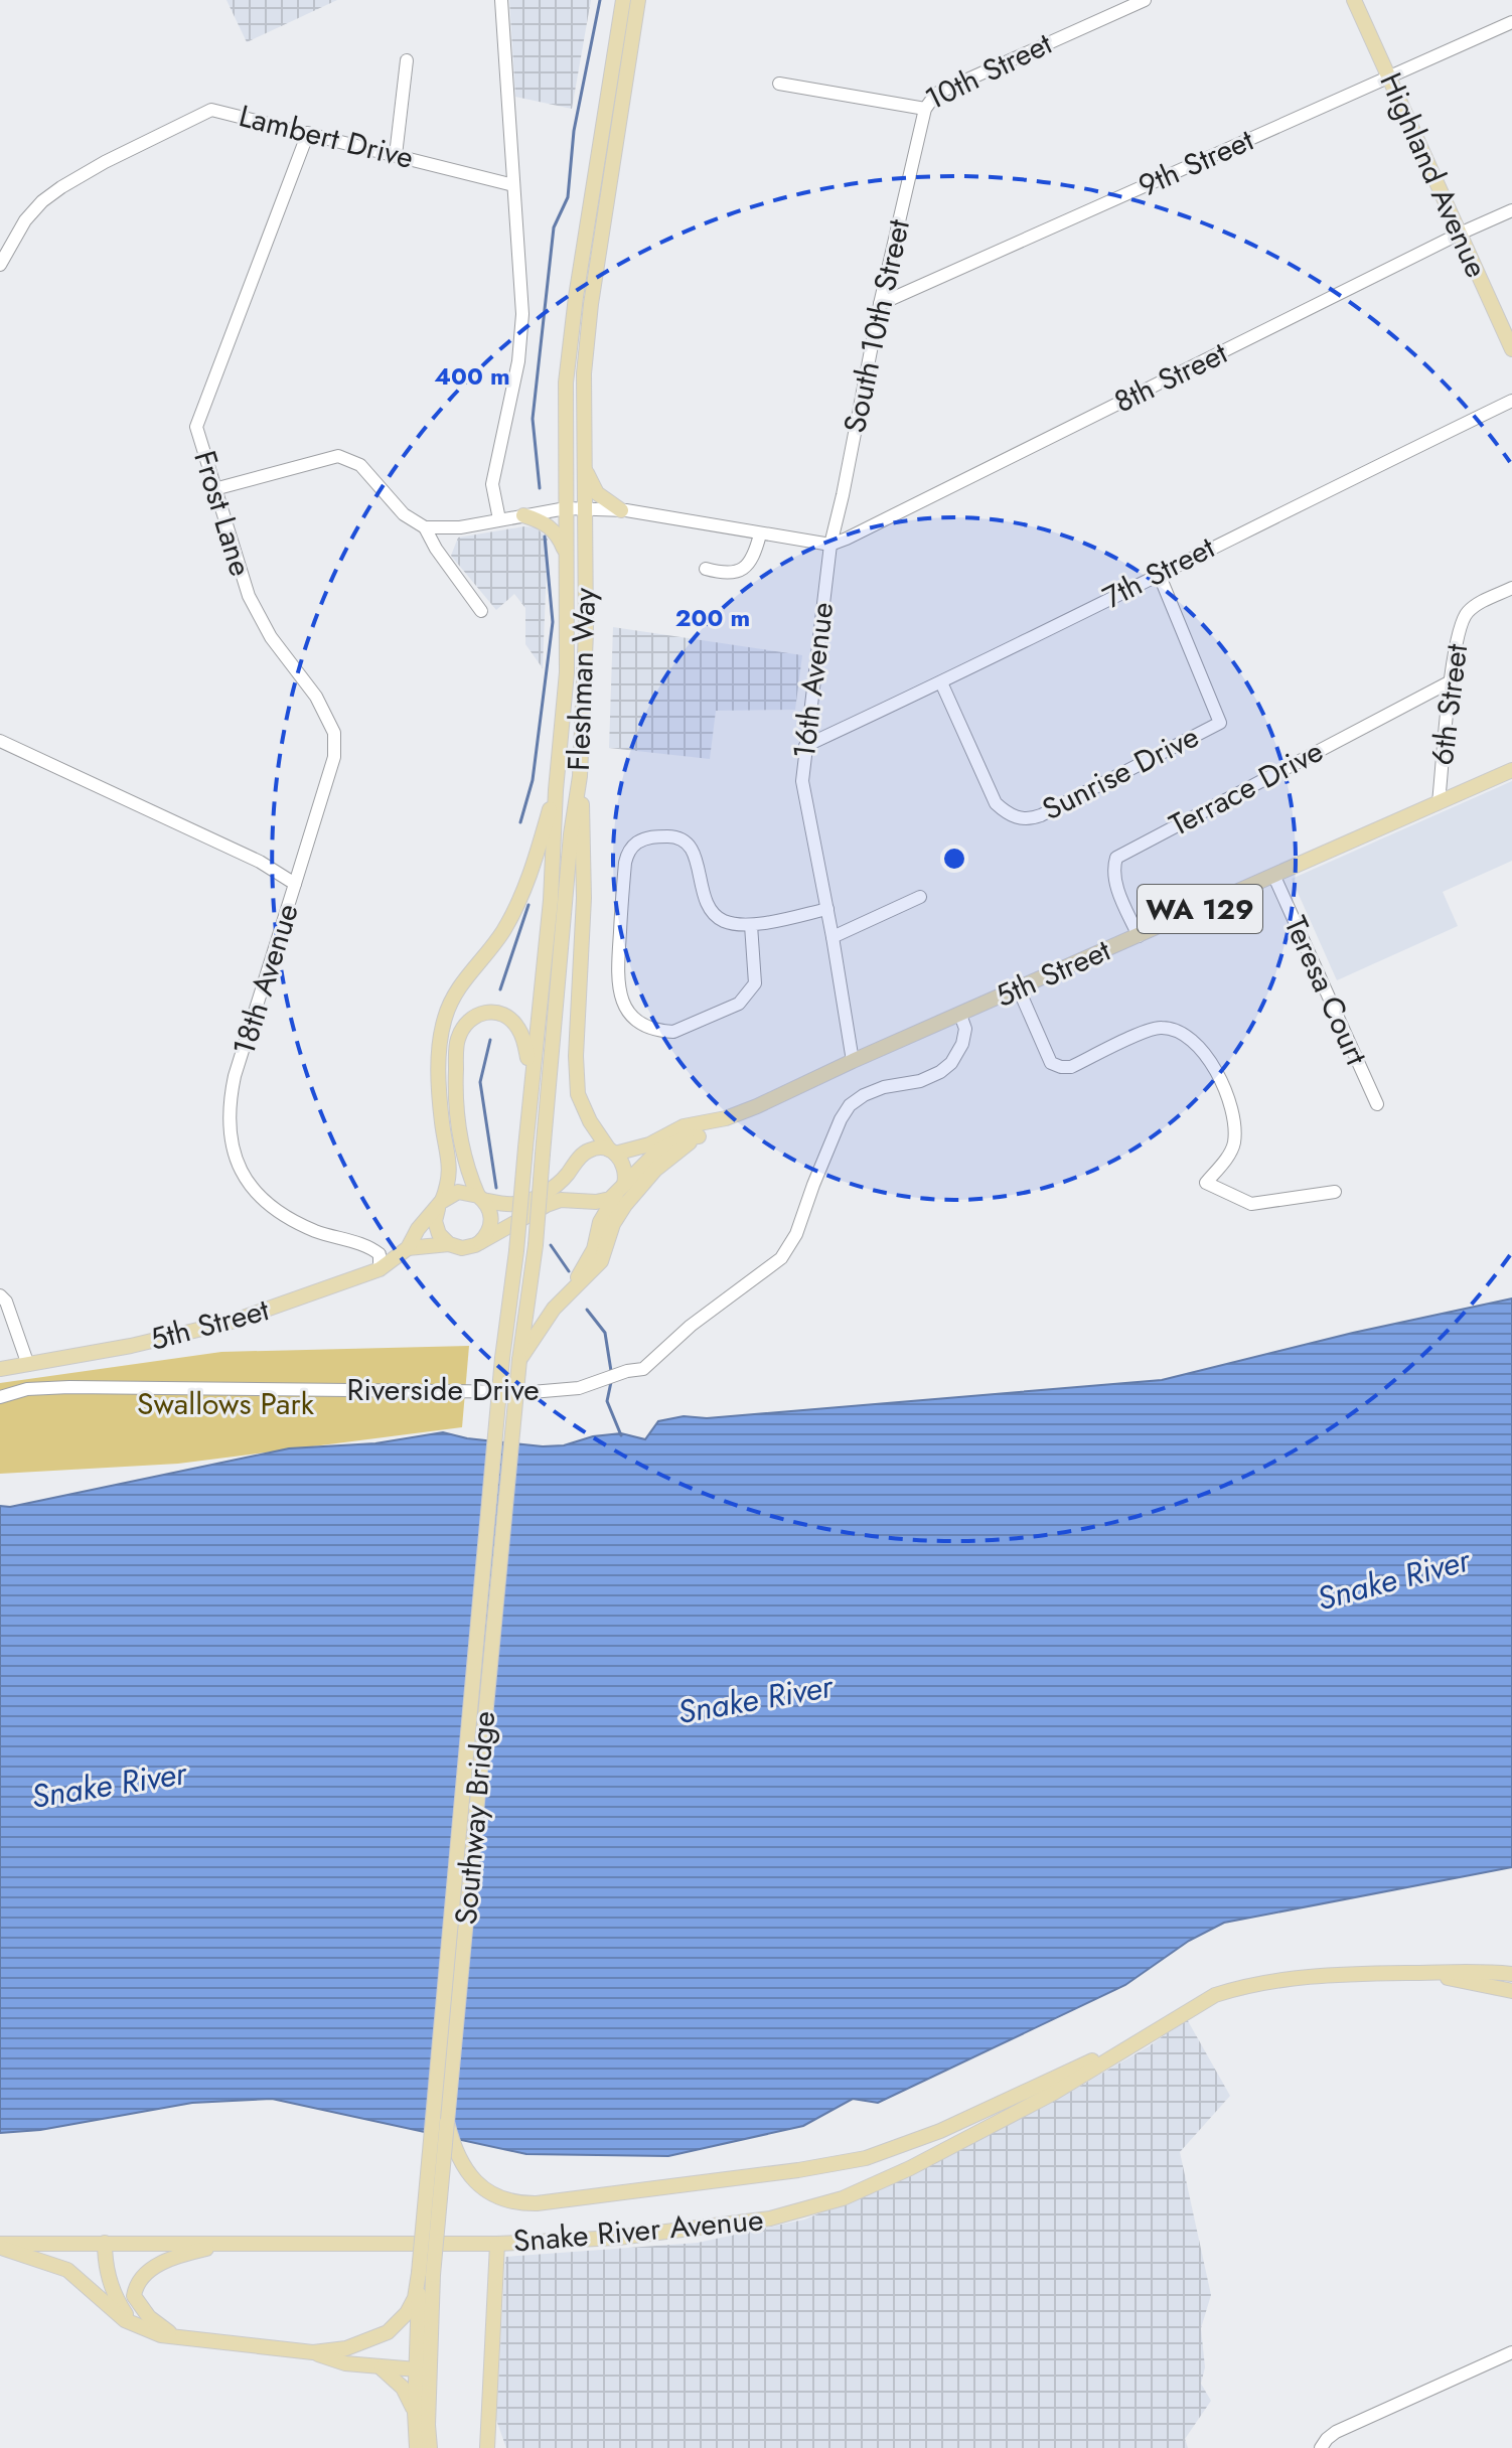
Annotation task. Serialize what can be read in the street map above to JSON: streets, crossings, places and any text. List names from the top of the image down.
{
  "streets": {
    "main road": [
      "Highland Avenue",
      "Fleshman Way",
      "WA 129",
      "5th Street",
      "Southway Bridge",
      "Snake River Avenue"
    ],
    "street": [
      "10th Street",
      "Lambert Drive",
      "9th Street",
      "South 10th Street",
      "8th Street",
      "Frost Lane",
      "7th Street",
      "16th Avenue",
      "6th Street",
      "Sunrise Drive",
      "Terrace Drive",
      "18th Avenue",
      "Teresa Court",
      "Riverside Drive"
    ]
  },
  "crossings": [
    ["10th Street", "South 10th Street"],
    ["Lambert Drive", "Frost Lane"],
    ["9th Street", "Highland Avenue"],
    ["9th Street", "South 10th Street"],
    ["Highland Avenue", "8th Street"],
    ["South 10th Street", "8th Street"],
    ["South 10th Street", "16th Avenue"],
    ["8th Street", "16th Avenue"],
    ["Frost Lane", "18th Avenue"],
    ["7th Street", "16th Avenue"],
    ["7th Street", "Sunrise Drive"],
    ["Fleshman Way", "Southway Bridge"],
    ["16th Avenue", "5th Street"],
    ["6th Street", "Terrace Drive"],
    ["6th Street", "5th Street"],
    ["Terrace Drive", "5th Street"],
    ["5th Street", "18th Avenue"],
    ["5th Street", "Teresa Court"],
    ["5th Street", "Riverside Drive"]
  ],
  "water": ["Snake River"],
  "parks": ["Swallows Park"],
  "rings": ["400 m", "200 m"]
}
